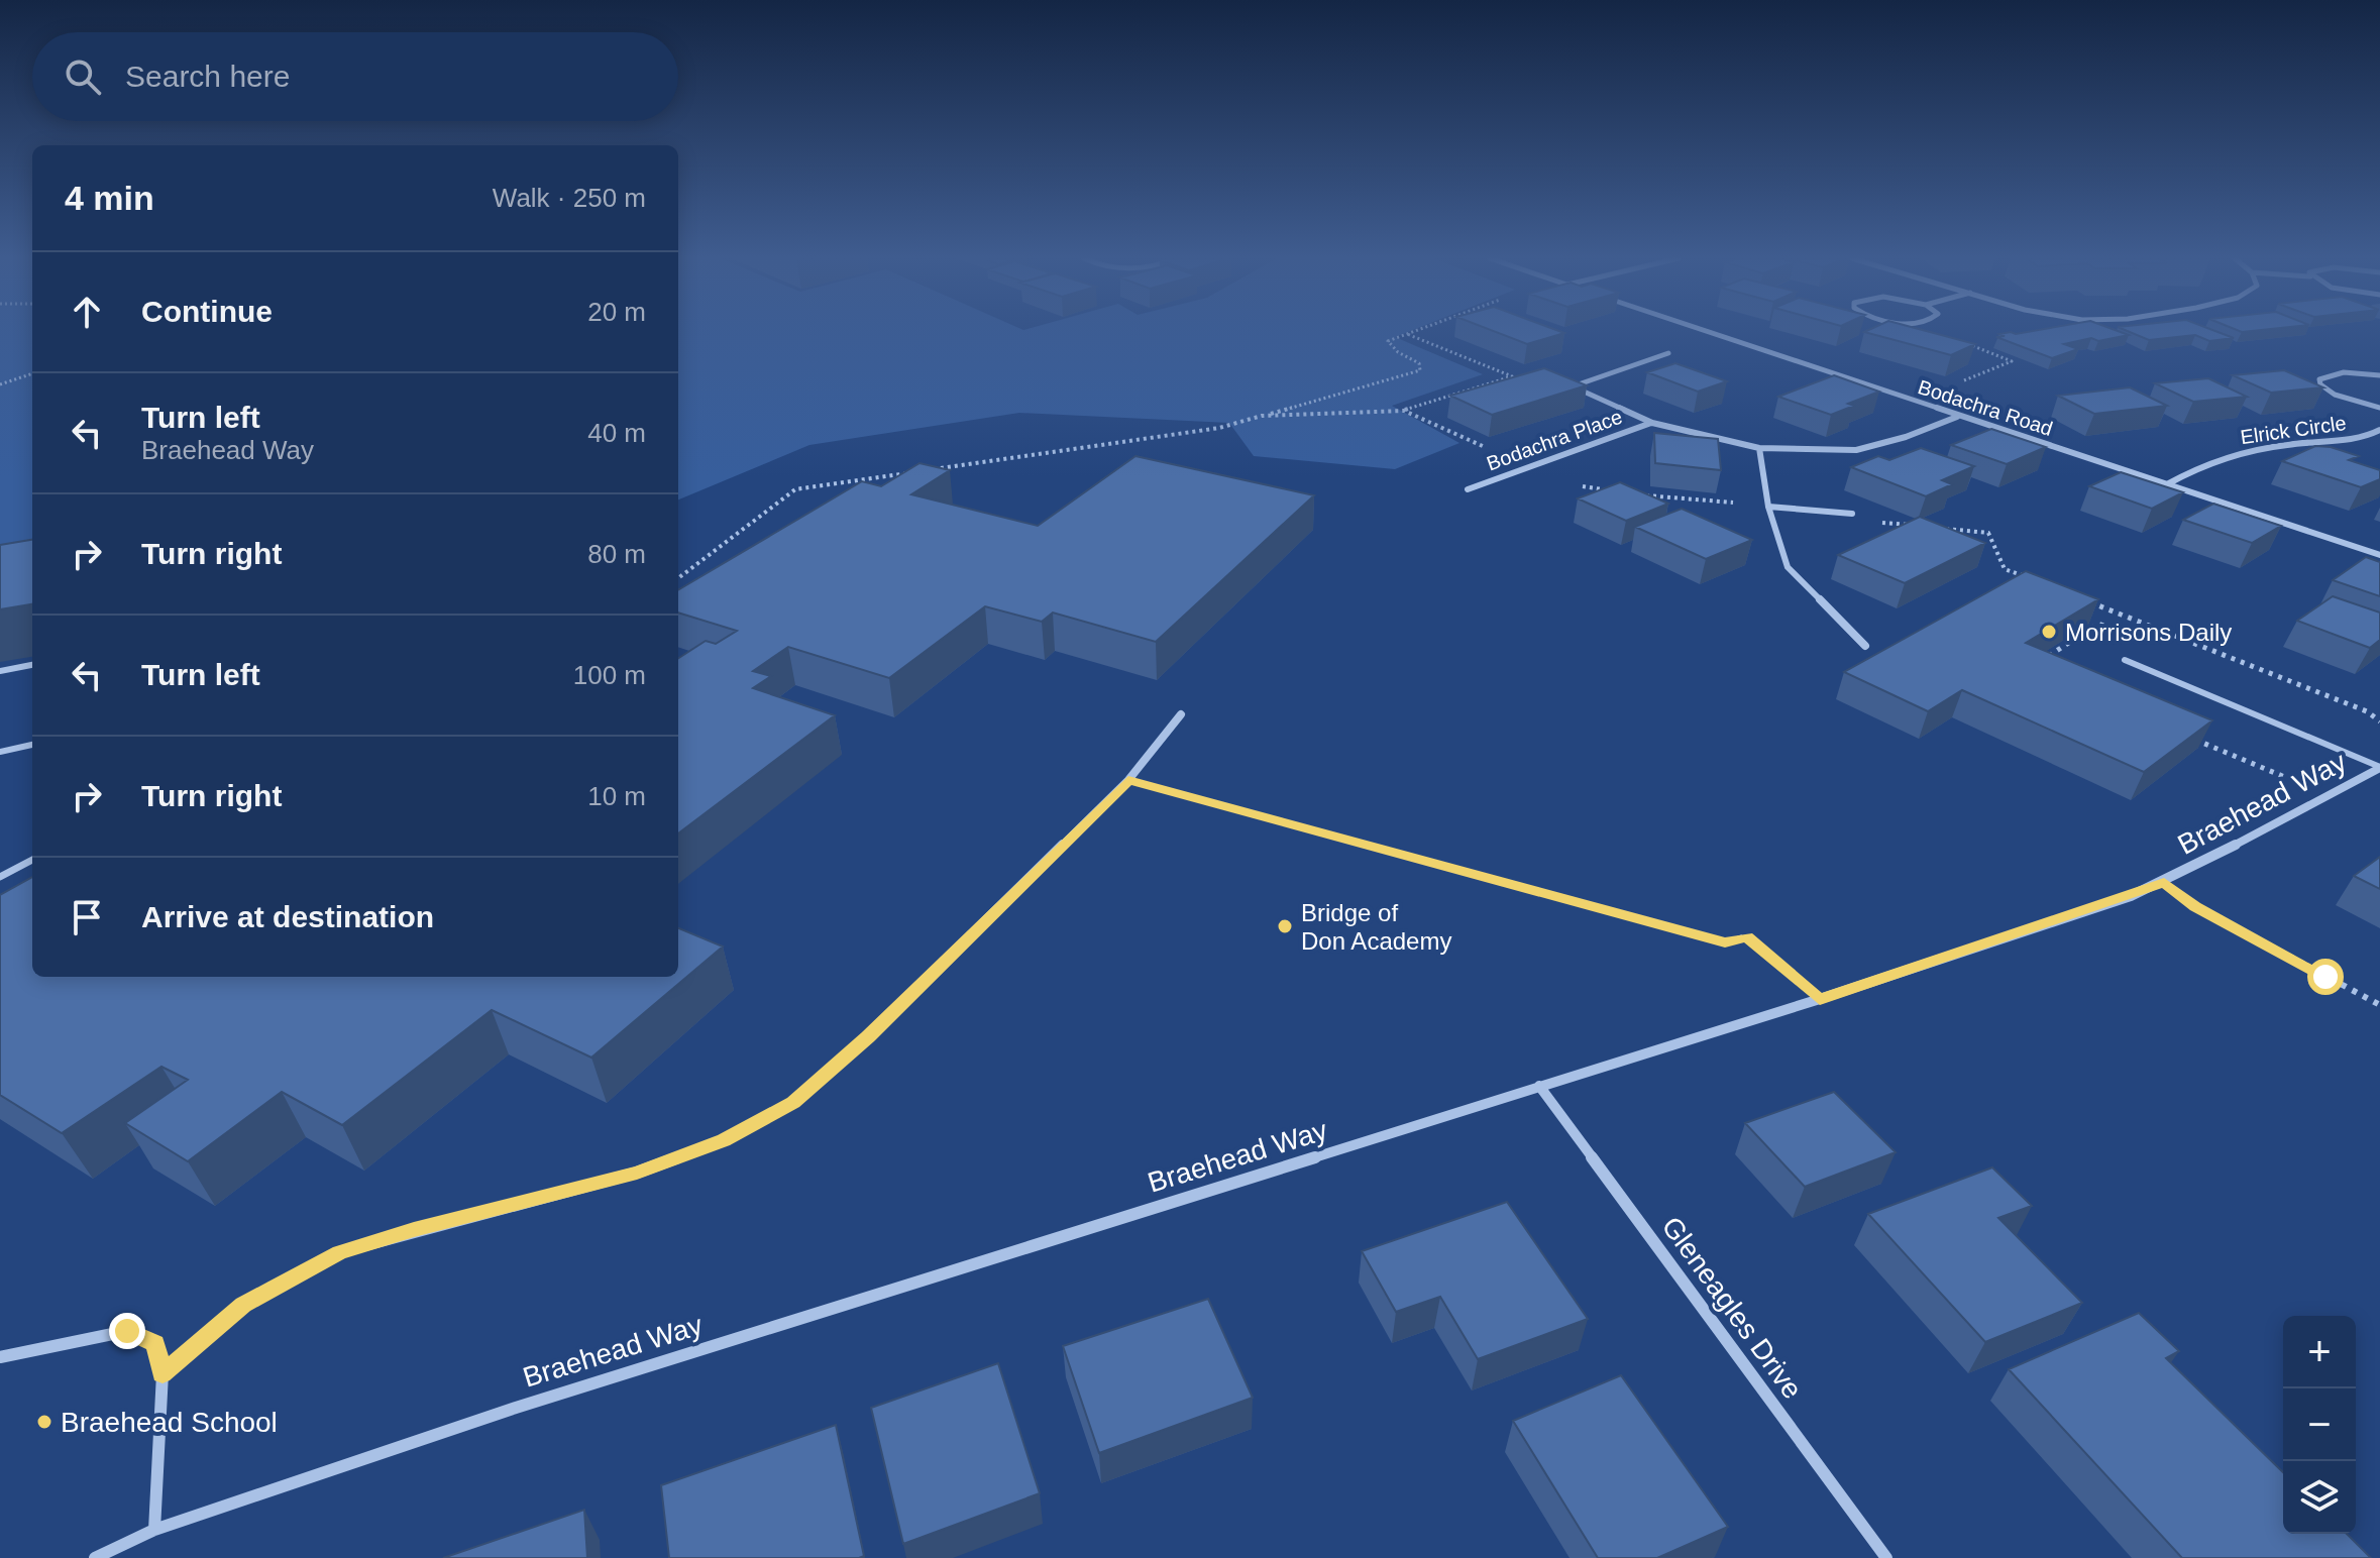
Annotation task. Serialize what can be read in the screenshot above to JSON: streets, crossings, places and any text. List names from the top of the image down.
{
  "streets": {
    "street": [
      "Bodachra Road",
      "Elrick Circle",
      "Bodachra Place",
      "Braehead Way",
      "Gleneagles Drive"
    ]
  },
  "crossings": [
    ["Bodachra Road", "Elrick Circle"],
    ["Bodachra Road", "Bodachra Place"],
    ["Braehead Way", "Gleneagles Drive"]
  ],
  "places": ["Morrisons Daily", "Bridge of Don Academy", "Braehead School"],
  "page": {
    "search": "Search here",
    "heading": ["4 min", "Walk · 250 m"],
    "list": [
      ["Continue", "20 m"],
      ["Turn left", "Braehead Way", "40 m"],
      ["Turn right", "80 m"],
      ["Turn left", "100 m"],
      ["Turn right", "10 m"],
      "Arrive at destination"
    ],
    "map_buttons": ["+", "−"]
  }
}
